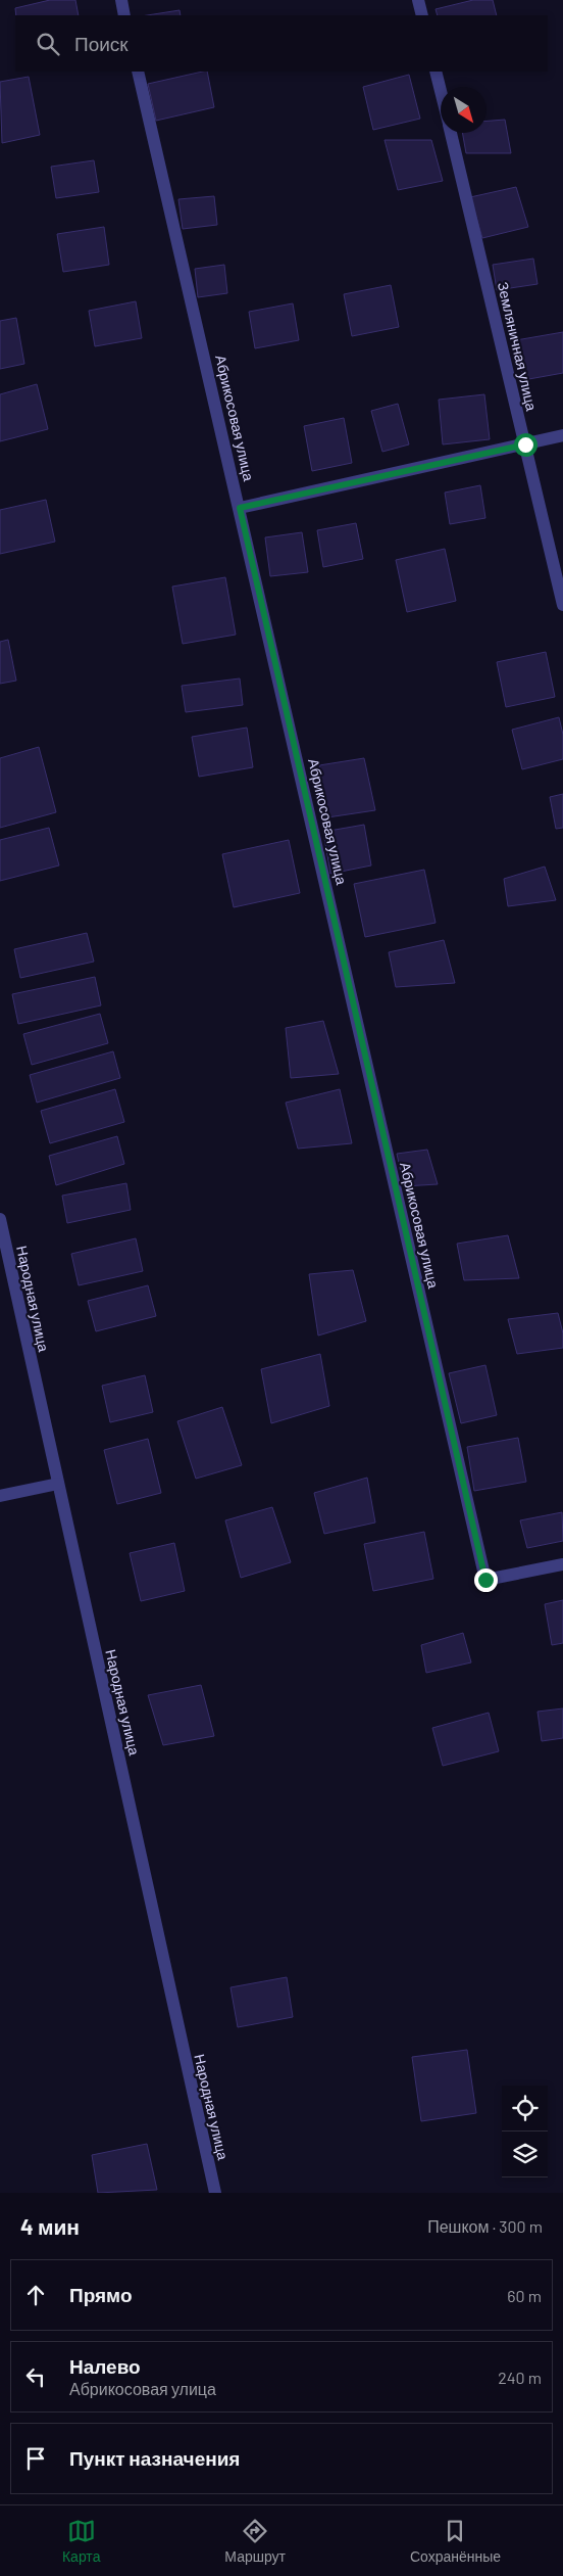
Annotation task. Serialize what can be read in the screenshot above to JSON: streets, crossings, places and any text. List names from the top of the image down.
{
  "streets": {
    "street": ["Земляничная улица", "Абрикосовая улица", "Народная улица"]
  },
  "north": "bottom right",
  "page": {
    "search": "Поиск",
    "heading": ["4 мин", "Пешком · 300 m"],
    "list": [
      ["Прямо", "60 m"],
      ["Налево", "Абрикосовая улица", "240 m"],
      "Пункт назначения"
    ],
    "nav": ["Карта", "Маршрут", "Сохранённые"]
  }
}
